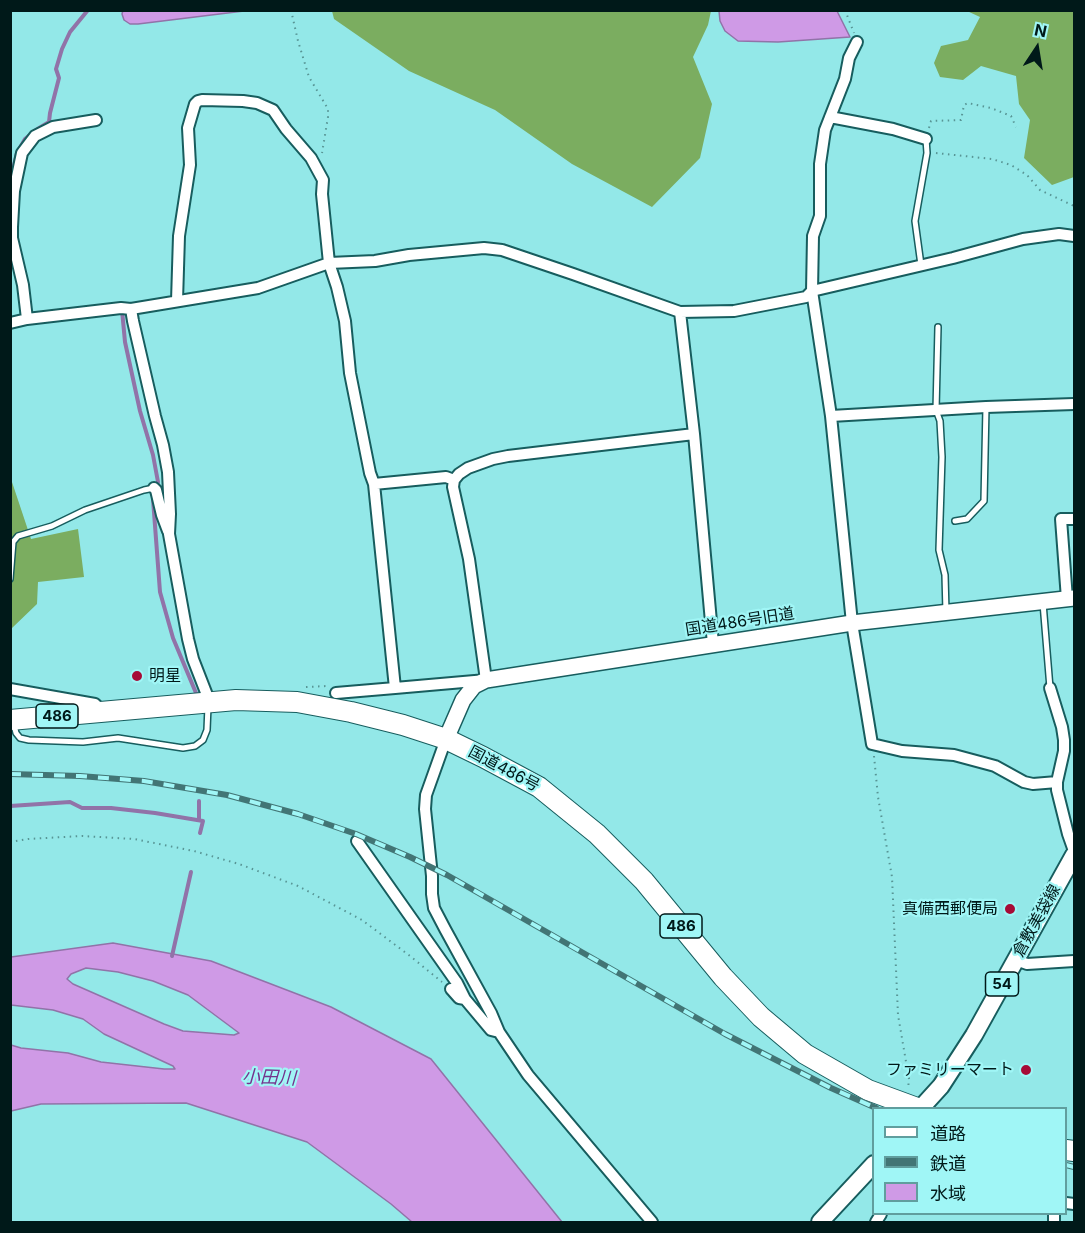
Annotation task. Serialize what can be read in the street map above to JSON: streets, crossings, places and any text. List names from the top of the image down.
{
  "streets": {
    "highway": ["486", "国道486号"],
    "main road": ["倉敷美袋線", "54"],
    "street": ["国道486号旧道"]
  },
  "crossings": [
    ["国道486号", "倉敷美袋線"]
  ],
  "water": ["小田川"],
  "places": ["明星", "真備西郵便局", "ファミリーマート"],
  "legend": ["道路", "鉄道", "水域"],
  "north": "top"
}
